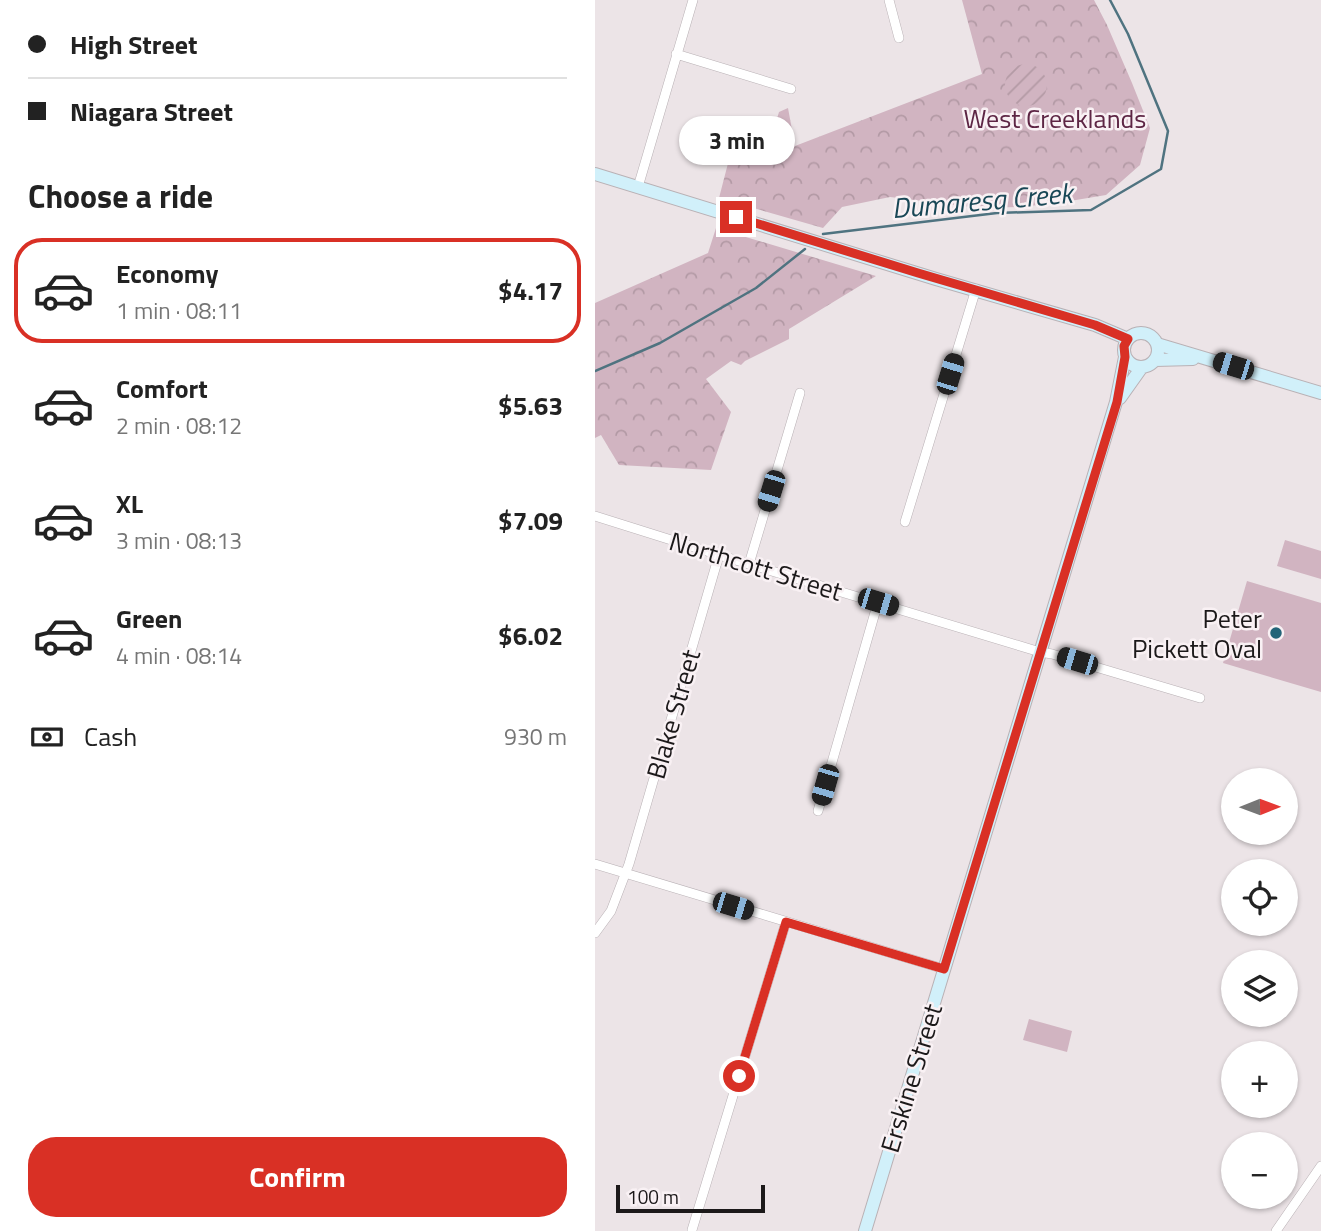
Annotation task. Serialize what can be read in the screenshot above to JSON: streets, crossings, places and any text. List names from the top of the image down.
{
  "streets": {
    "street": ["Northcott Street", "Blake Street", "Erskine Street"]
  },
  "crossings": [
    ["Northcott Street", "Blake Street"],
    ["Northcott Street", "Erskine Street"]
  ],
  "water": ["Dumaresq Creek"],
  "parks": ["West Creeklands"],
  "places": ["Peter Pickett Oval"],
  "scale_bar": "100 m",
  "north": "right",
  "page": {
    "banner": ["High Street", "Niagara Street"],
    "bubble": "3 min",
    "heading": "Choose a ride",
    "list": [
      {
        "name": "Economy",
        "note": "1 min · 08:11",
        "value": "$4.17"
      },
      {
        "name": "Comfort",
        "note": "2 min · 08:12",
        "value": "$5.63"
      },
      {
        "name": "XL",
        "note": "3 min · 08:13",
        "value": "$7.09"
      },
      {
        "name": "Green",
        "note": "4 min · 08:14",
        "value": "$6.02"
      }
    ],
    "pay": ["Cash", "930 m"],
    "map_buttons": ["+", "−"],
    "buttons": "Confirm",
    "scale": "100 m"
  }
}
